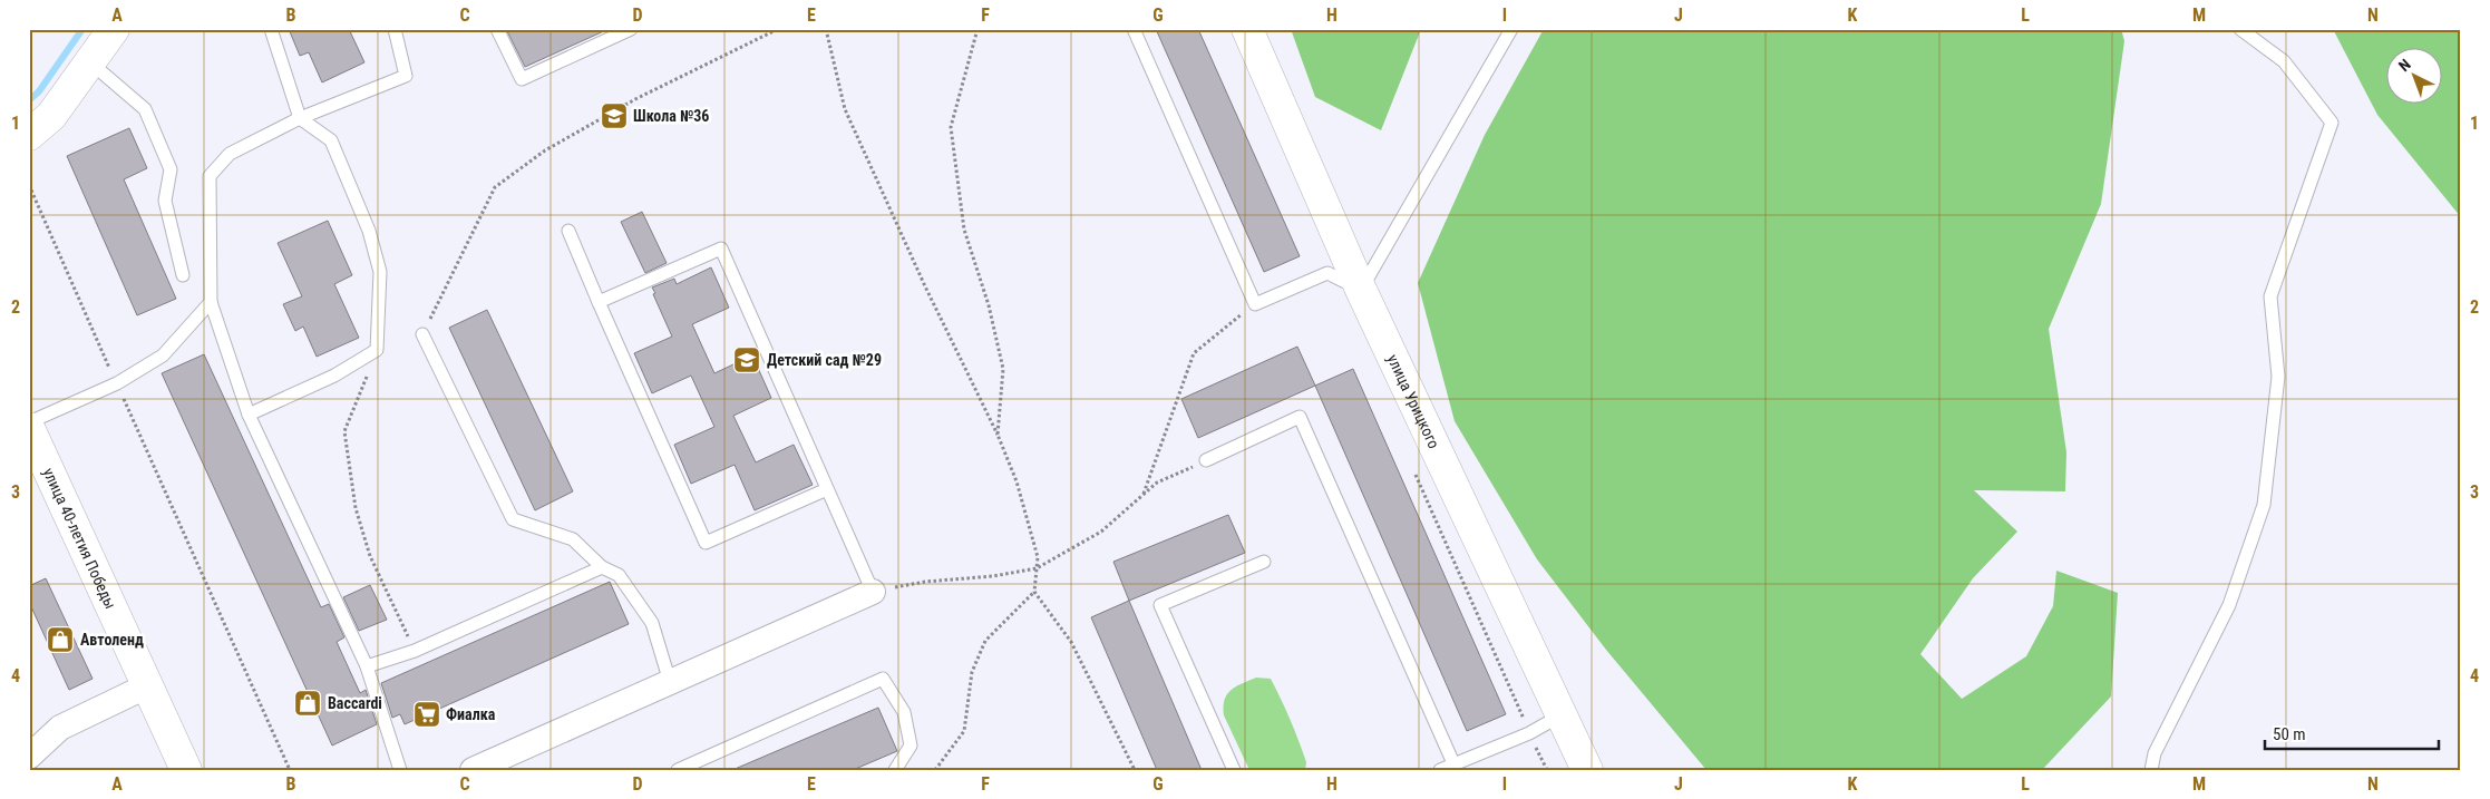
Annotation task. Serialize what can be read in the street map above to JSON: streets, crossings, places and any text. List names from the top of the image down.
{
  "streets": {
    "street": ["улица Урицкого", "улица 40-летия Победы"]
  },
  "places": {
    "school or university": ["Школа №36", "Детский сад №29"],
    "shop": ["Автоленд", "Baccardi"],
    "supermarket": ["Фиалка"]
  },
  "scale_bar": "50 m",
  "north": "top left",
  "grid": {
    "columns": [
      "A",
      "B",
      "C",
      "D",
      "E",
      "F",
      "G",
      "H",
      "I",
      "J",
      "K",
      "L",
      "M",
      "N"
    ],
    "rows": [
      "1",
      "2",
      "3",
      "4"
    ]
  }
}
